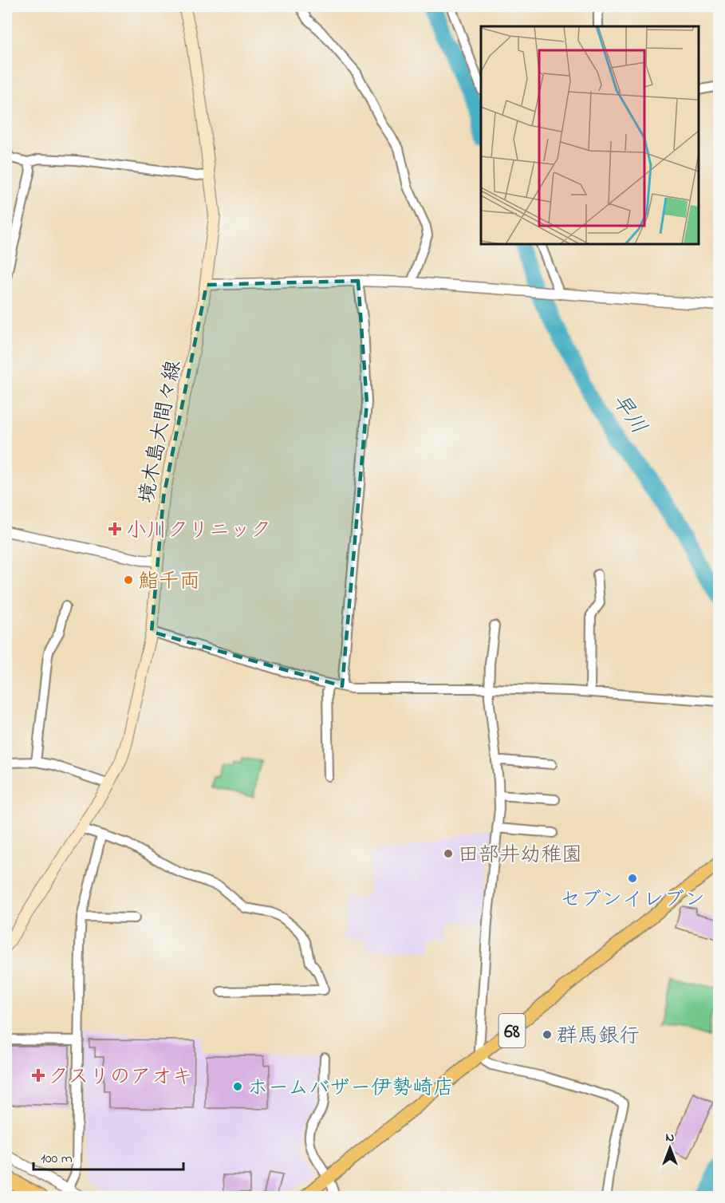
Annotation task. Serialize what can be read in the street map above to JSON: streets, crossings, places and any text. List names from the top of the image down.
{
  "streets": {
    "main road": ["境木島大間々線", "68"]
  },
  "water": ["早川"],
  "places": {
    "health": ["小川クリニック", "クスリのアオキ"],
    "other": [
      "鮨千両",
      "田部井幼稚園",
      "セブンイレブン",
      "群馬銀行",
      "ホームバザー伊勢崎店"
    ]
  },
  "scale_bar": "100 m",
  "north": "top"
}
